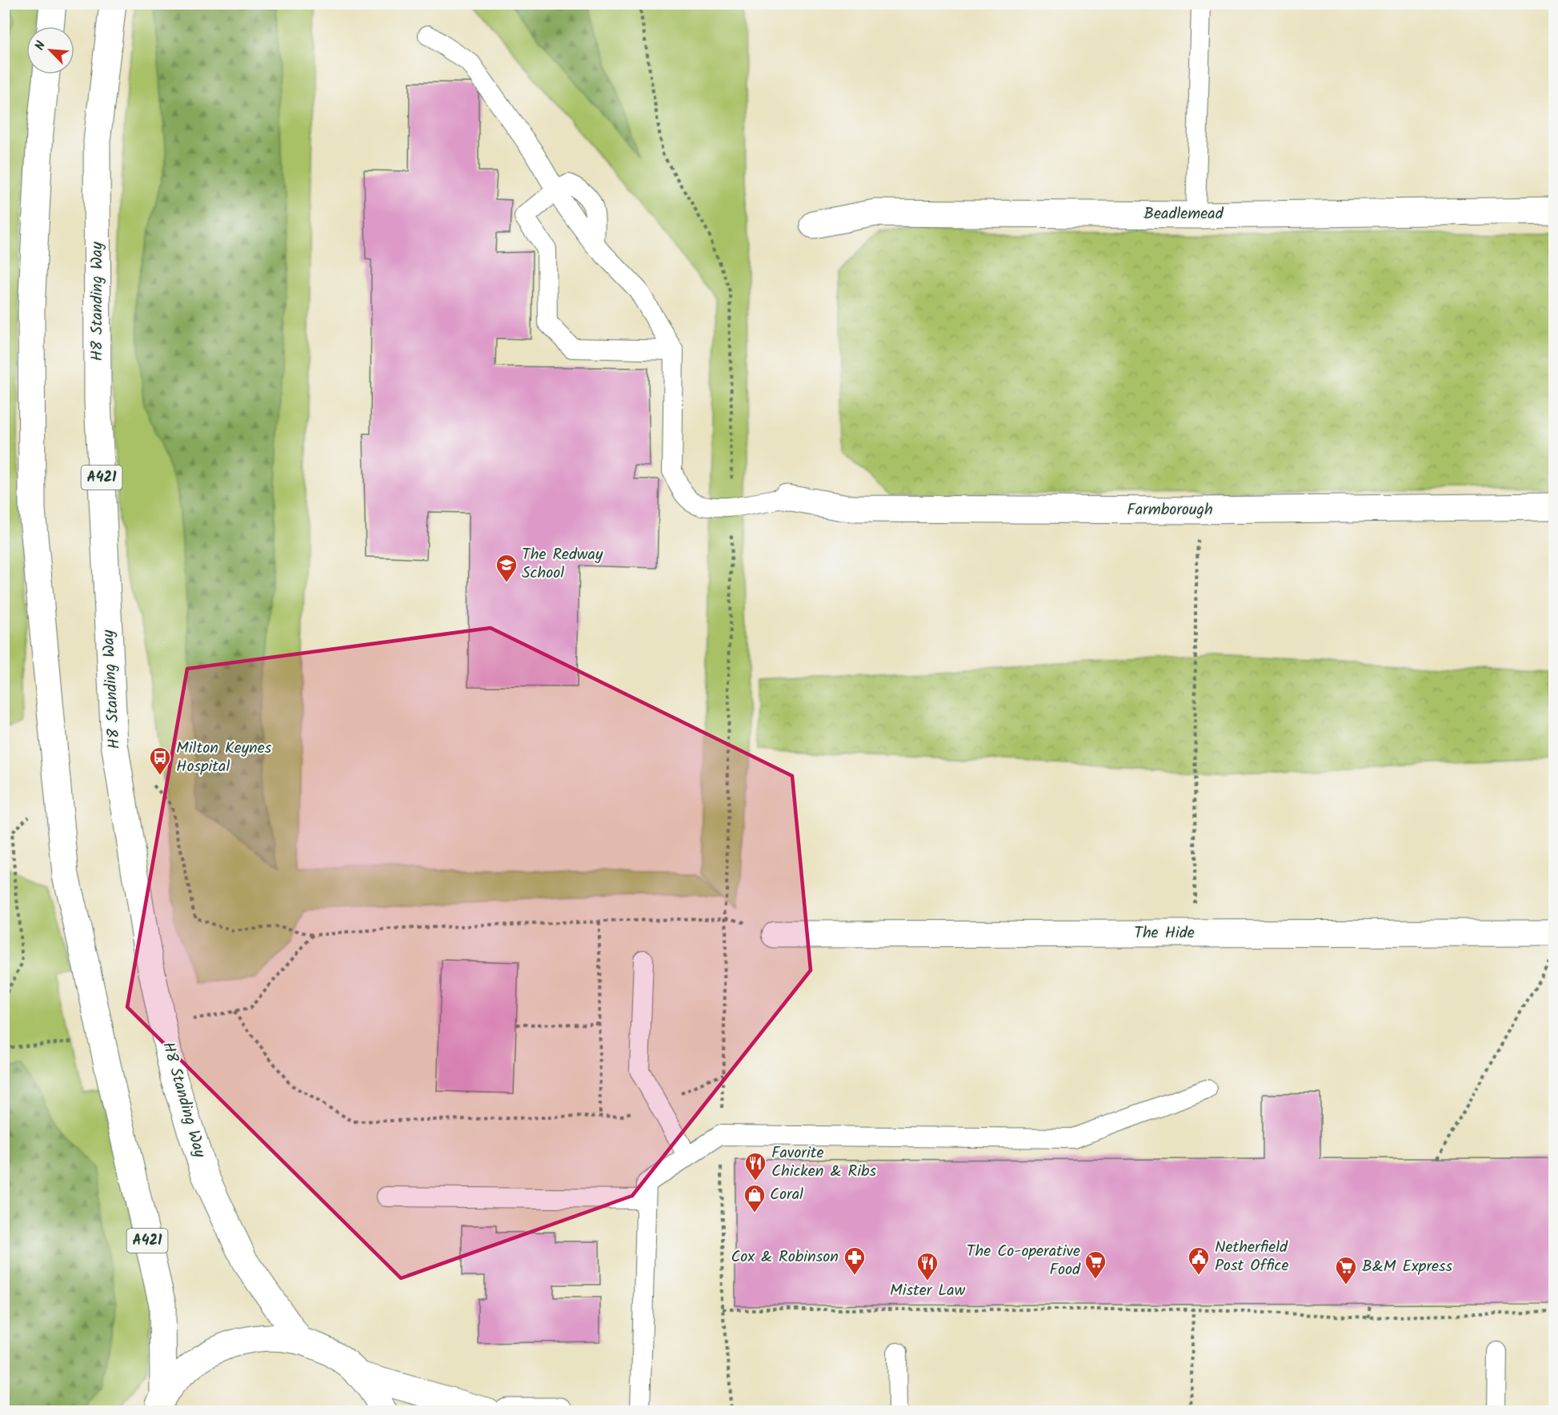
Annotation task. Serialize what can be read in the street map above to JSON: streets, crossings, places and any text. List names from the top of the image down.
{
  "streets": {
    "main road": [
      "Beadlemead",
      "H8 Standing Way",
      "A421",
      "Farmborough",
      "The Hide"
    ]
  },
  "places": {
    "school or university": ["The Redway School"],
    "bus stop": ["Milton Keynes Hospital"],
    "restaurant": ["Favorite Chicken & Ribs", "Mister Law"],
    "shop": ["Coral"],
    "pharmacy": ["Cox & Robinson"],
    "public building": ["Netherfield Post Office"],
    "supermarket": ["The Co-operative Food", "B&M Express"]
  },
  "north": "top left"
}
